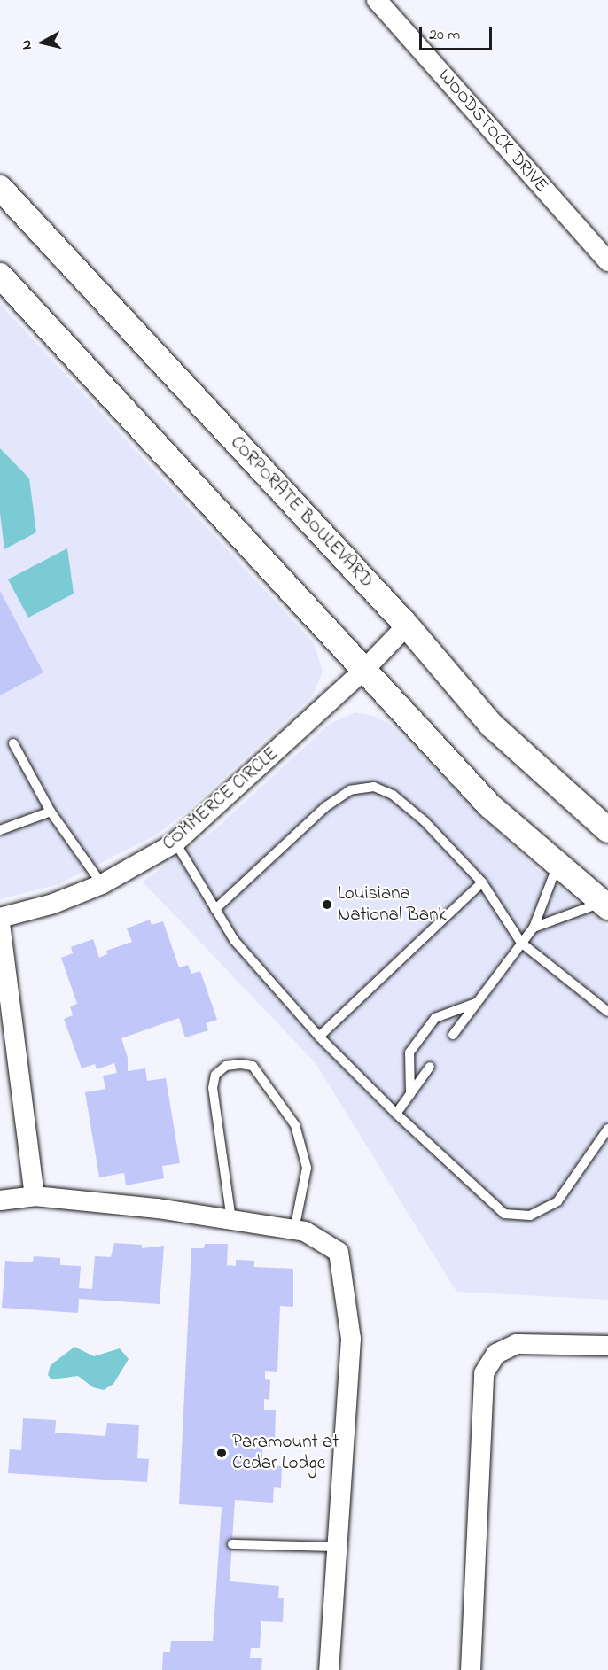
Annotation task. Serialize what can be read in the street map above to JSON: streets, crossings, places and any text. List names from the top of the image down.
{
  "streets": {
    "street": ["WOODSTOCK DRIVE", "CORPORATE BOULEVARD", "COMMERCE CIRCLE"]
  },
  "crossings": [
    ["CORPORATE BOULEVARD", "COMMERCE CIRCLE"]
  ],
  "places": ["Louisiana National Bank", "Paramount at Cedar Lodge"],
  "scale_bar": "20 m",
  "north": "left"
}
